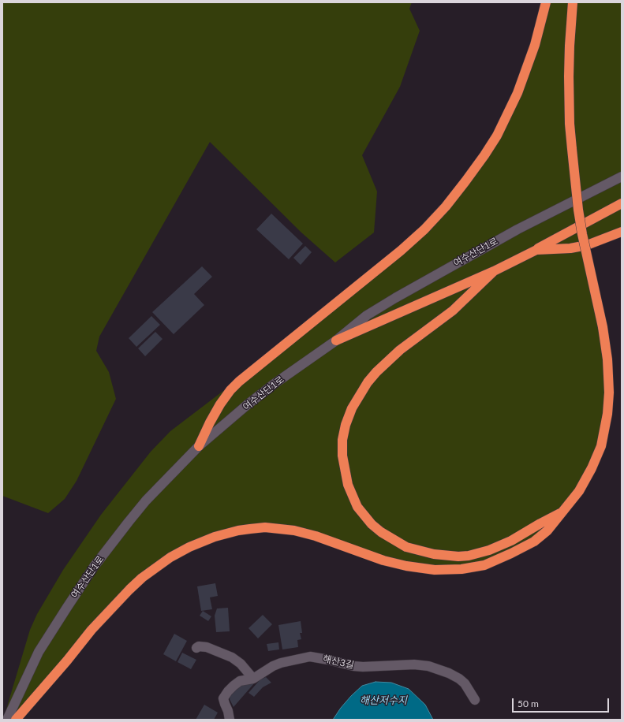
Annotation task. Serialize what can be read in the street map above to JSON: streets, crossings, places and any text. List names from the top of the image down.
{
  "streets": {
    "street": ["여수산단1로", "해산3길"]
  },
  "water": ["해산저수지"],
  "scale_bar": "50 m"
}
